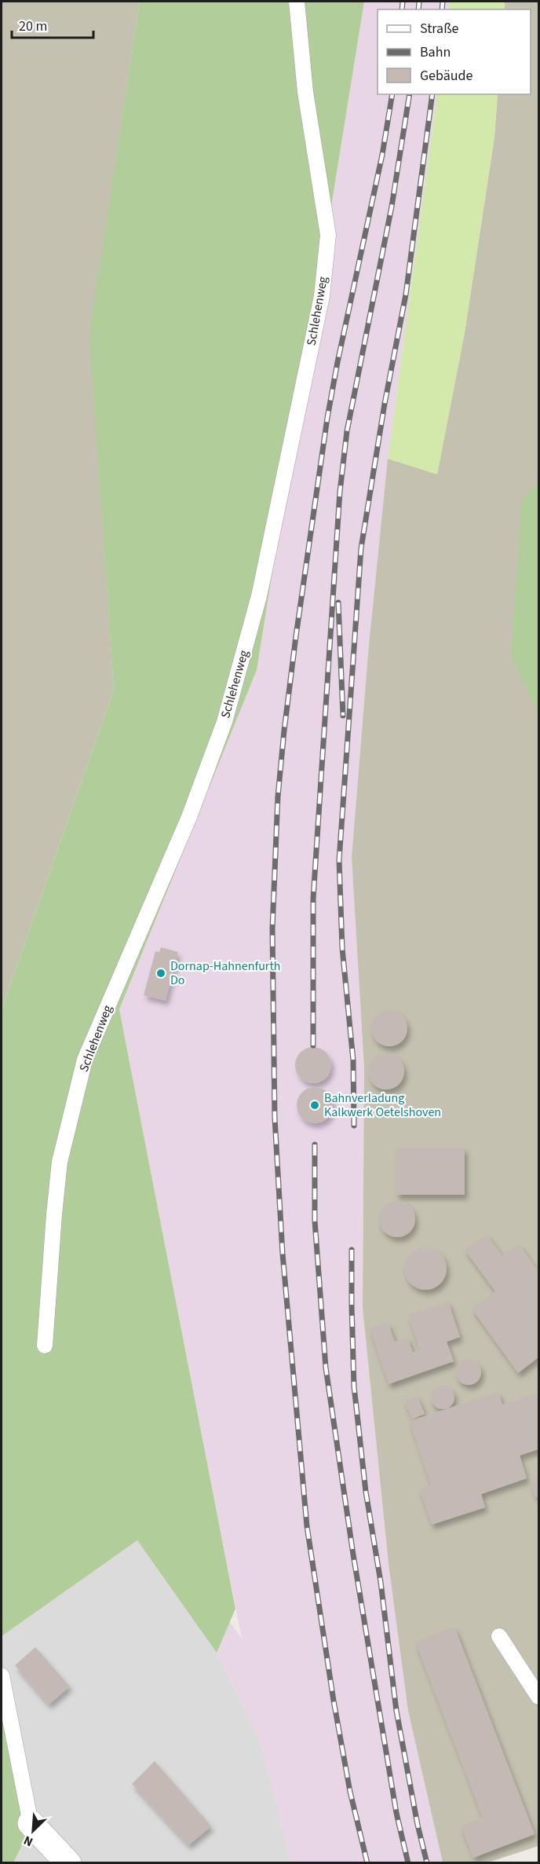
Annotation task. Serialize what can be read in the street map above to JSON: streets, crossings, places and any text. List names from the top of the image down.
{
  "streets": {
    "lane": ["Schlehenweg"]
  },
  "places": ["Dornap-Hahnenfurth Do", "Bahnverladung Kalkwerk Oetelshoven"],
  "legend": ["Straße", "Bahn", "Gebäude"],
  "scale_bar": "20 m",
  "north": "bottom left"
}
